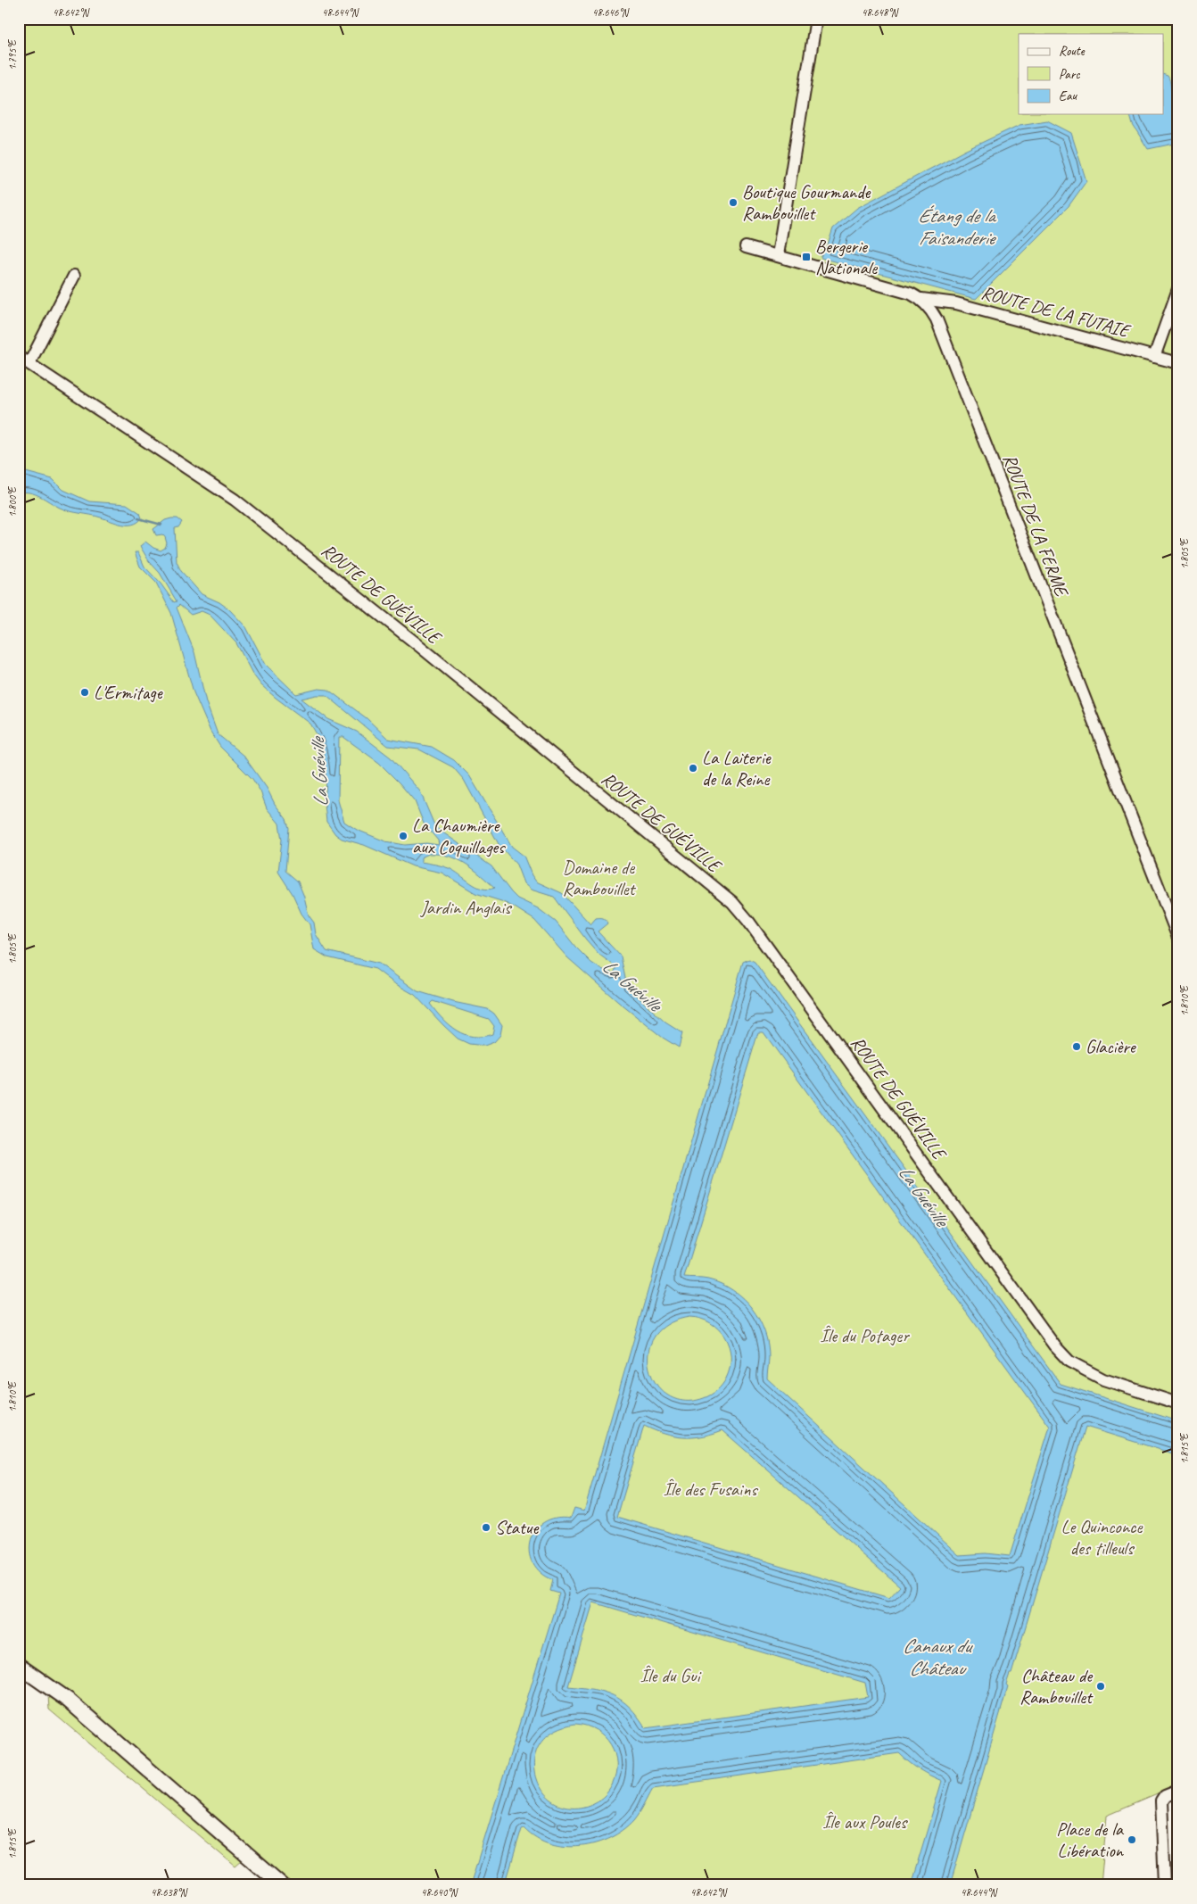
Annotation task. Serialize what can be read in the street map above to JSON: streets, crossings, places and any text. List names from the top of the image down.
{
  "streets": {
    "street": ["ROUTE DE LA FUTAIE", "ROUTE DE LA FERME", "ROUTE DE GUÉVILLE"]
  },
  "crossings": [
    ["ROUTE DE LA FUTAIE", "ROUTE DE LA FERME"]
  ],
  "water": ["Étang de la Faisanderie", "La Guéville", "Canaux du Château"],
  "parks": [
    "Domaine de Rambouillet",
    "Jardin Anglais",
    "Île du Potager",
    "Île des Fusains",
    "Le Quinconce des tilleuls",
    "Île du Gui",
    "Île aux Poules"
  ],
  "places": {
    "other": [
      "Boutique Gourmande Rambouillet",
      "L'Ermitage",
      "La Laiterie de la Reine",
      "La Chaumière aux Coquillages",
      "Glacière",
      "Statue",
      "Château de Rambouillet",
      "Place de la Libération"
    ],
    "transit": ["Bergerie Nationale"]
  },
  "legend": ["Route", "Parc", "Eau"],
  "coordinates": [
    "48.642°N",
    "48.644°N",
    "48.646°N",
    "48.648°N",
    "1.795°E",
    "1.800°E",
    "1.805°E",
    "1.810°E",
    "1.815°E",
    "48.638°N",
    "48.640°N"
  ]
}
